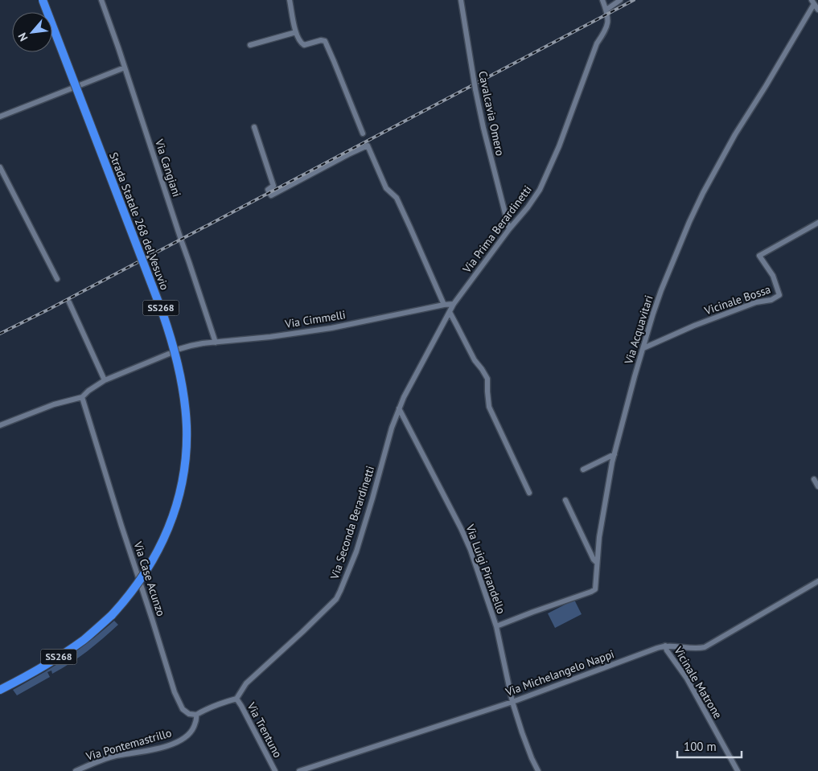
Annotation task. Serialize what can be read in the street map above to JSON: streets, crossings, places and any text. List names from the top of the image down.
{
  "streets": {
    "highway": ["Strada Statale 268 del Vesuvio", "SS268"],
    "street": [
      "Cavalcavia Omero",
      "Via Cangiani",
      "Via Prima Berardinetti",
      "Vicinale Bossa",
      "Via Cimmelli",
      "Via Acquavitari",
      "Via Seconda Berardinetti",
      "Via Luigi Pirandello",
      "Via Case Acunzo",
      "Via Michelangelo Nappi",
      "Vicinale Matrone",
      "Via Trentuno",
      "Via Pontemastrillo"
    ]
  },
  "crossings": [
    ["Cavalcavia Omero", "Via Prima Berardinetti"],
    ["Via Cangiani", "Via Cimmelli"],
    ["Via Prima Berardinetti", "Via Cimmelli"],
    ["Via Prima Berardinetti", "Via Seconda Berardinetti"],
    ["Via Prima Berardinetti", "Via Luigi Pirandello"],
    ["Vicinale Bossa", "Via Acquavitari"],
    ["Via Acquavitari", "Via Luigi Pirandello"],
    ["Via Seconda Berardinetti", "Via Luigi Pirandello"],
    ["Via Seconda Berardinetti", "Via Trentuno"],
    ["Via Luigi Pirandello", "Via Michelangelo Nappi"],
    ["Via Case Acunzo", "Via Pontemastrillo"],
    ["Via Michelangelo Nappi", "Vicinale Matrone"]
  ],
  "scale_bar": "100 m",
  "north": "bottom left"
}
